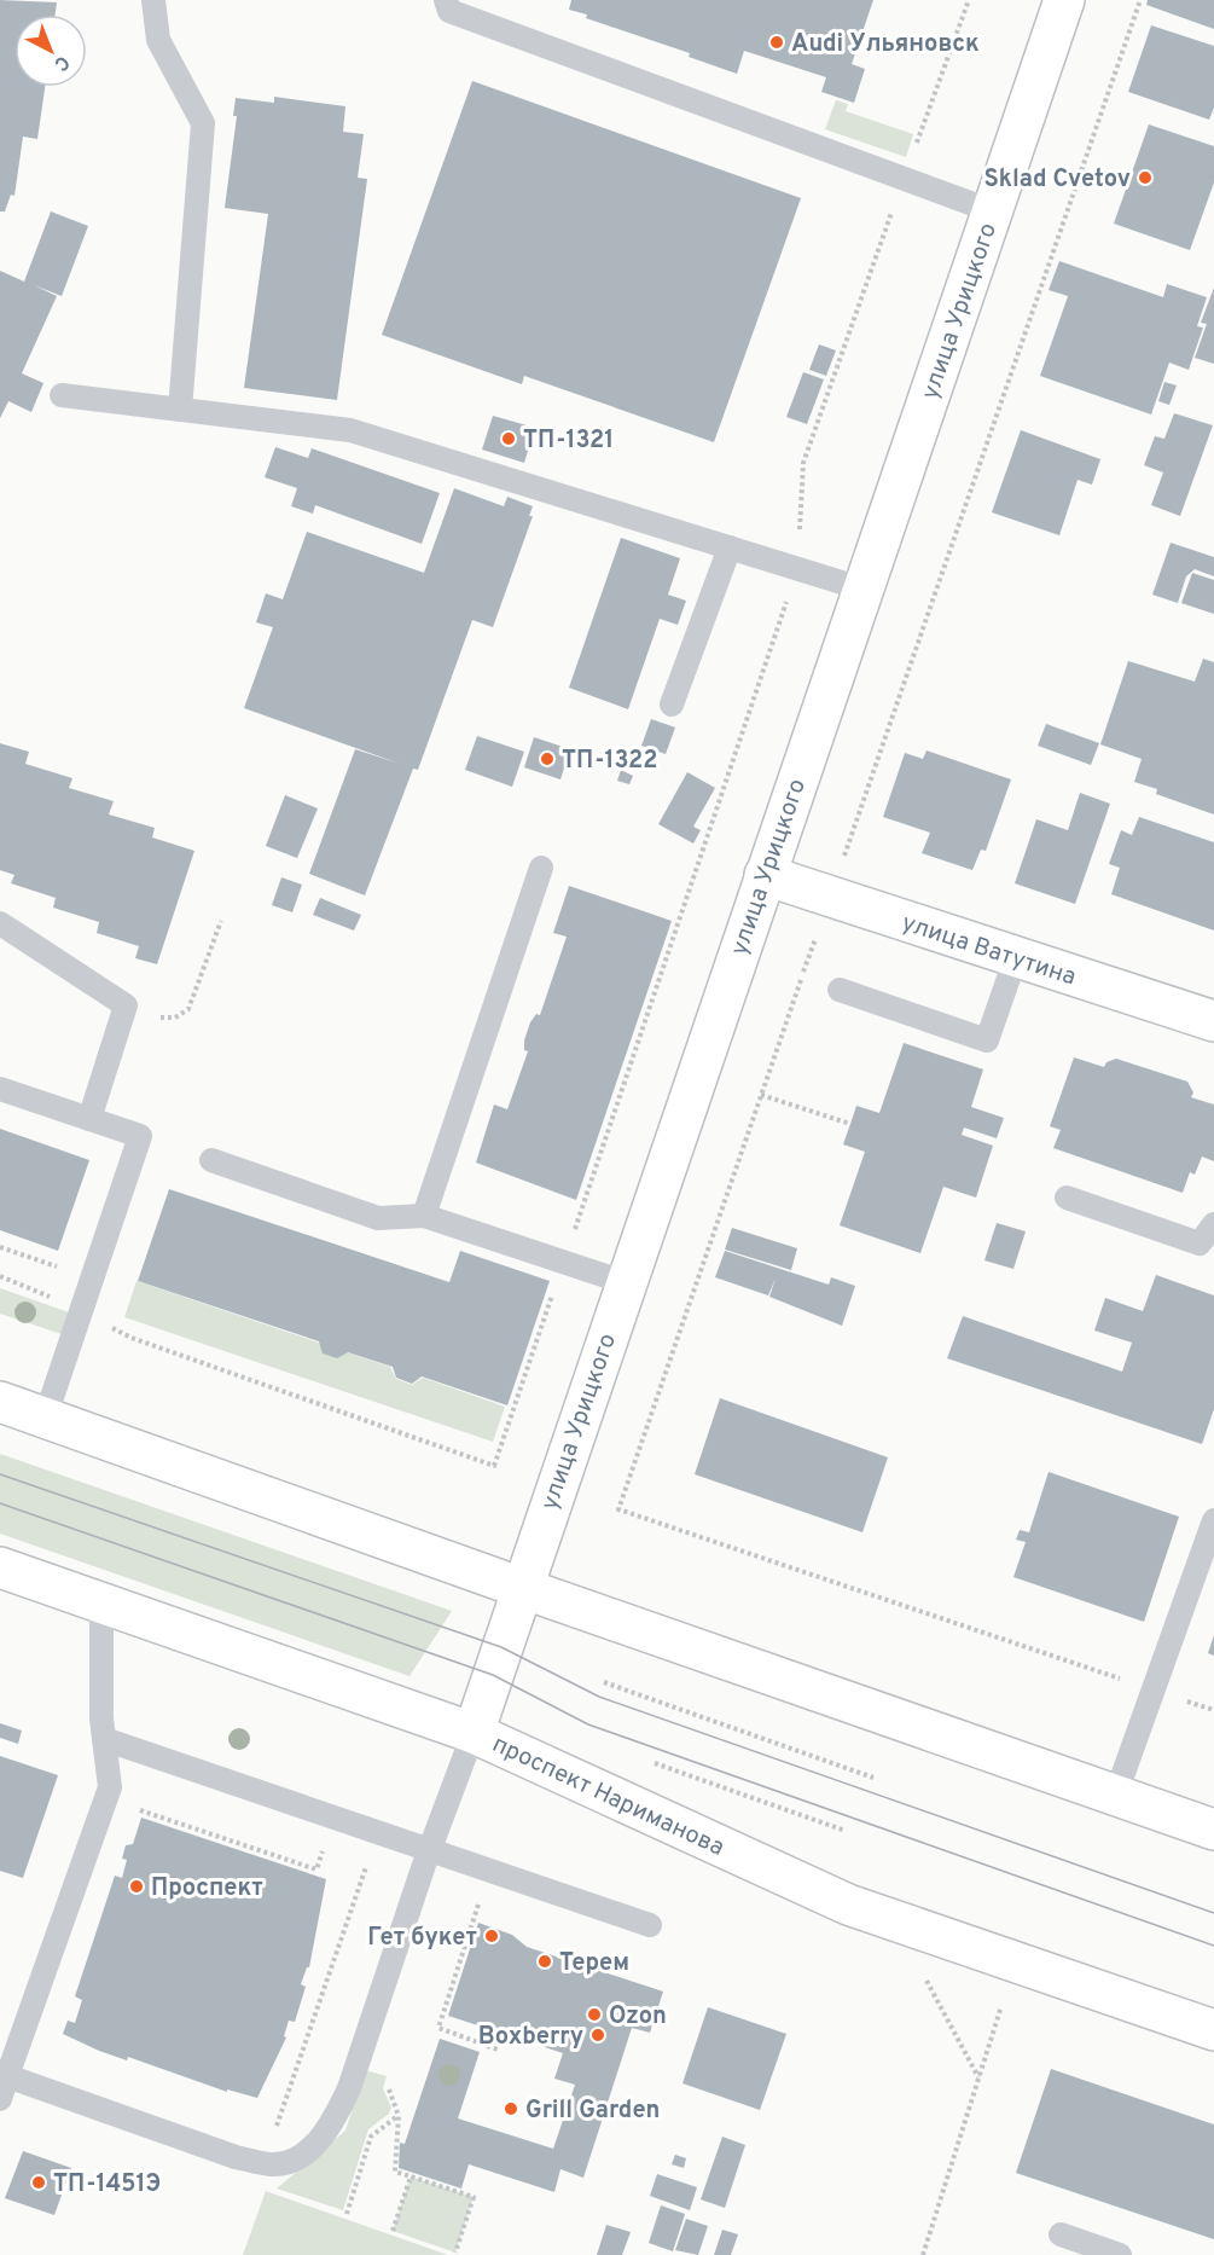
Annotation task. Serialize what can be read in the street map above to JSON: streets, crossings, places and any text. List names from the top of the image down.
{
  "streets": {
    "main road": ["улица Урицкого", "улица Ватутина", "проспект Нариманова"]
  },
  "crossings": [
    ["улица Урицкого", "улица Ватутина"],
    ["улица Урицкого", "проспект Нариманова"]
  ],
  "places": [
    "Audi Ульяновск",
    "Sklad Cvetov",
    "ТП-1321",
    "ТП-1322",
    "Проспект",
    "Гет букет",
    "Терем",
    "Ozon",
    "Boxberry",
    "Grill Garden",
    "ТП-1451Э"
  ],
  "north": "bottom right"
}
